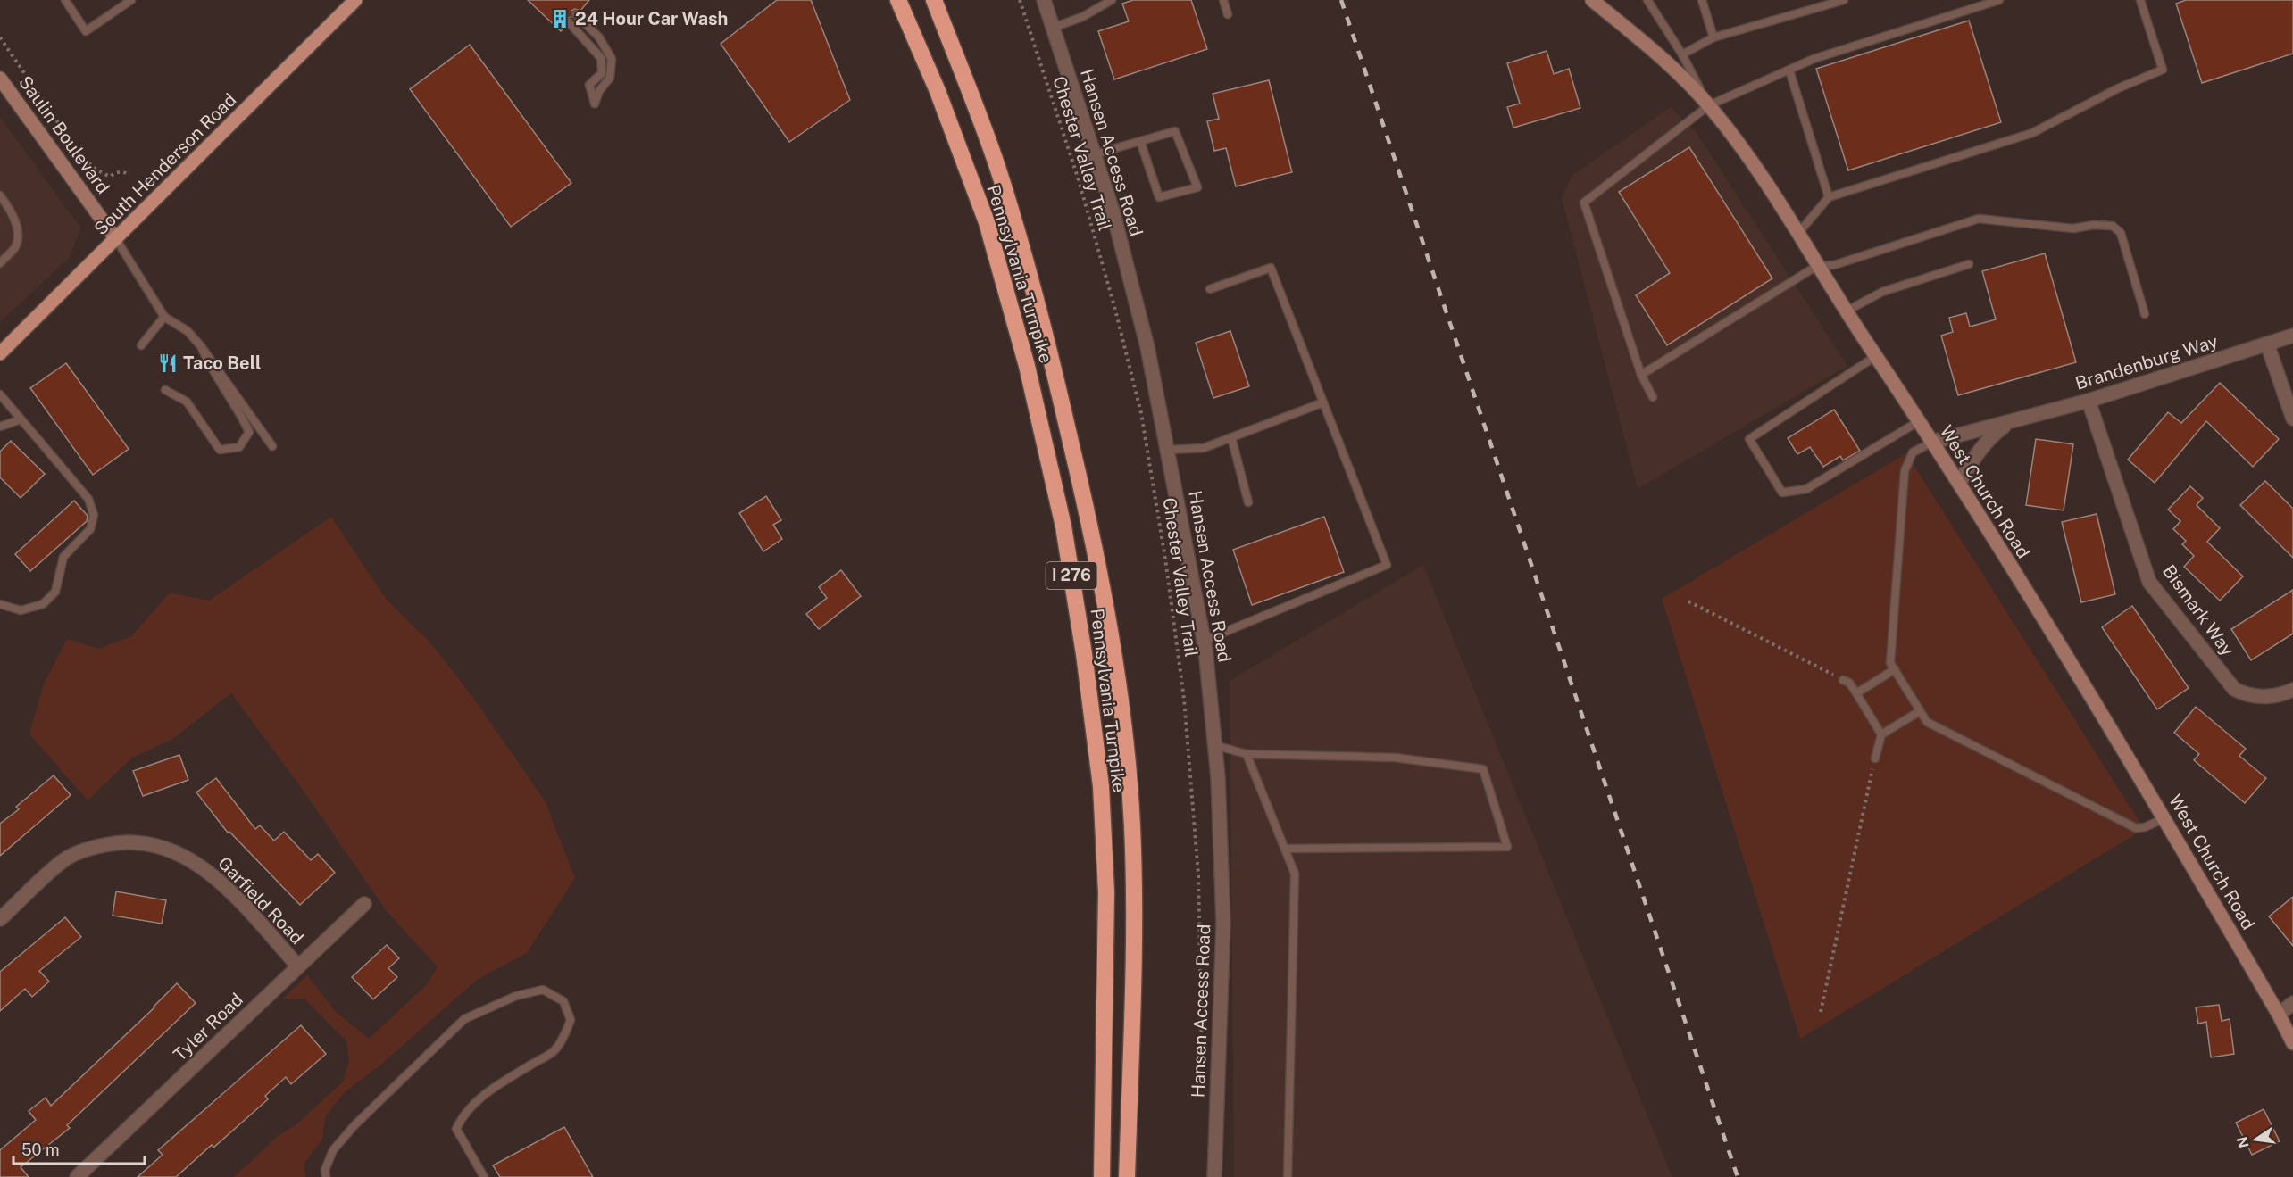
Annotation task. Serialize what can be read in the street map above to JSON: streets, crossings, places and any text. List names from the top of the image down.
{
  "streets": {
    "highway": ["Pennsylvania Turnpike", "I 276"],
    "main road": ["South Henderson Road"],
    "street": [
      "Saulin Boulevard",
      "Hansen Access Road",
      "Brandenburg Way",
      "West Church Road",
      "Bismark Way",
      "Garfield Road",
      "Tyler Road"
    ],
    "path": ["Chester Valley Trail"]
  },
  "crossings": [
    ["Saulin Boulevard", "South Henderson Road"],
    ["Brandenburg Way", "West Church Road"],
    ["Brandenburg Way", "Bismark Way"],
    ["Garfield Road", "Tyler Road"]
  ],
  "places": {
    "building": ["24 Hour Car Wash"],
    "restaurant": ["Taco Bell"]
  },
  "scale_bar": "50 m",
  "north": "left"
}
